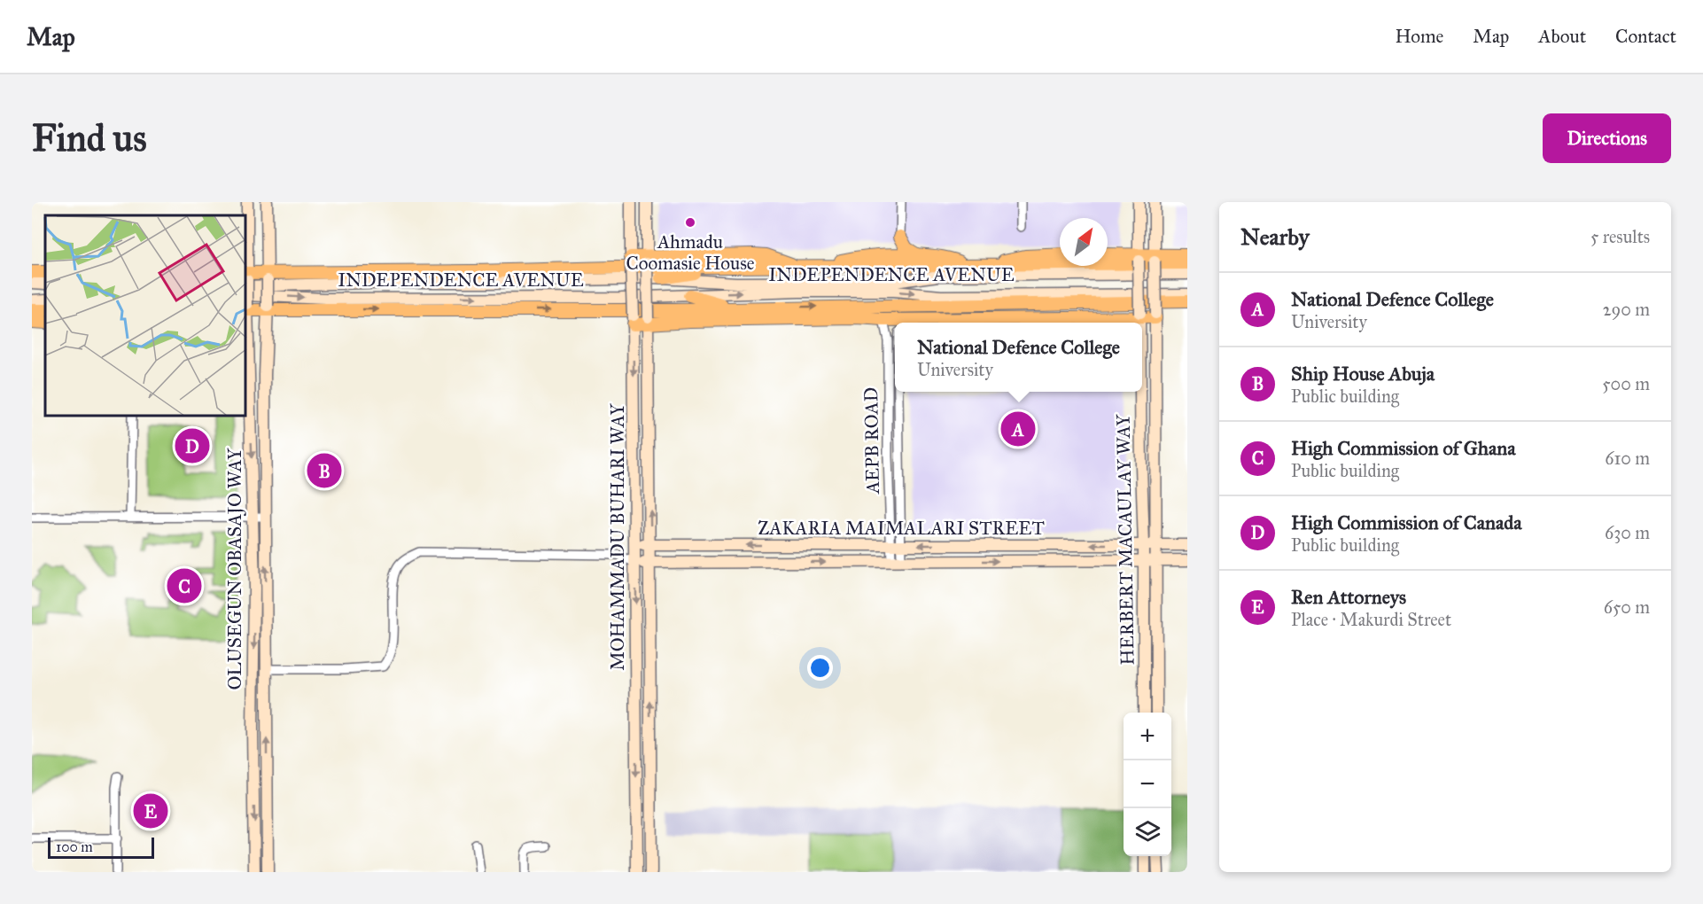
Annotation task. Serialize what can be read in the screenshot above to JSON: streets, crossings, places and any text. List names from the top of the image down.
{
  "streets": {
    "main road": [
      "INDEPENDENCE AVENUE",
      "ZAKARIA MAIMALARI STREET",
      "MOHAMMADU BUHARI WAY",
      "HERBERT MACAULAY WAY",
      "OLUSEGUN OBASAJO WAY"
    ],
    "street": ["AEPB ROAD"]
  },
  "crossings": [
    ["INDEPENDENCE AVENUE", "OLUSEGUN OBASAJO WAY"],
    ["AEPB ROAD", "ZAKARIA MAIMALARI STREET"],
    ["ZAKARIA MAIMALARI STREET", "MOHAMMADU BUHARI WAY"],
    ["ZAKARIA MAIMALARI STREET", "HERBERT MACAULAY WAY"],
    ["ZAKARIA MAIMALARI STREET", "OLUSEGUN OBASAJO WAY"]
  ],
  "places": ["Ahmadu Coomasie House"],
  "scale_bar": "100 m",
  "north": "top right",
  "page": {
    "header": "Map",
    "nav": [
      "Home",
      "Map",
      "About",
      "Contact"
    ],
    "buttons": "Directions",
    "title": "Find us",
    "heading": ["Nearby", "5 results"],
    "list": [
      {
        "mark": "A",
        "name": "National Defence College",
        "note": "University",
        "value": "290 m"
      },
      {
        "mark": "B",
        "name": "Ship House Abuja",
        "note": "Public building",
        "value": "500 m"
      },
      {
        "mark": "C",
        "name": "High Commission of Ghana",
        "note": "Public building",
        "value": "610 m"
      },
      {
        "mark": "D",
        "name": "High Commission of Canada",
        "note": "Public building",
        "value": "630 m"
      },
      {
        "mark": "E",
        "name": "Ren Attorneys",
        "note": "Place · Makurdi Street",
        "value": "650 m"
      }
    ],
    "popup": ["National Defence College", "University"],
    "pins": [
      "A",
      "D",
      "B",
      "C",
      "E"
    ],
    "map_buttons": ["+", "−"],
    "scale": "100 m"
  }
}
